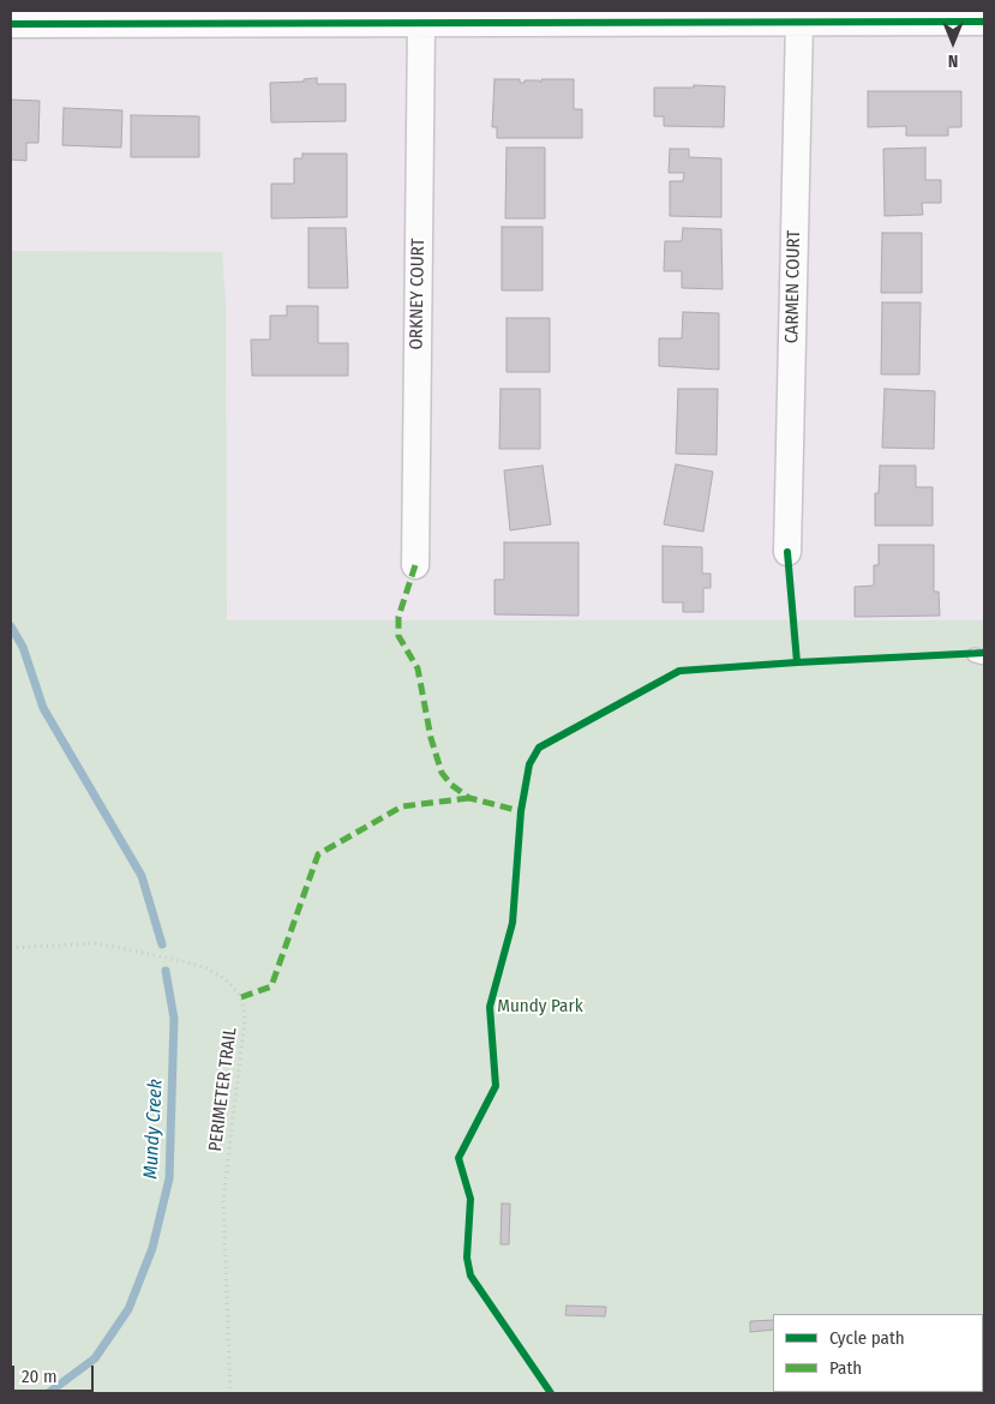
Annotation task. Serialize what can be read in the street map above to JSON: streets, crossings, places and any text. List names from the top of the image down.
{
  "streets": {
    "street": ["CARMEN COURT", "ORKNEY COURT"],
    "path": ["PERIMETER TRAIL"]
  },
  "water": ["Mundy Creek"],
  "parks": ["Mundy Park"],
  "legend": ["Cycle path", "Path"],
  "scale_bar": "20 m",
  "north": "bottom"
}
